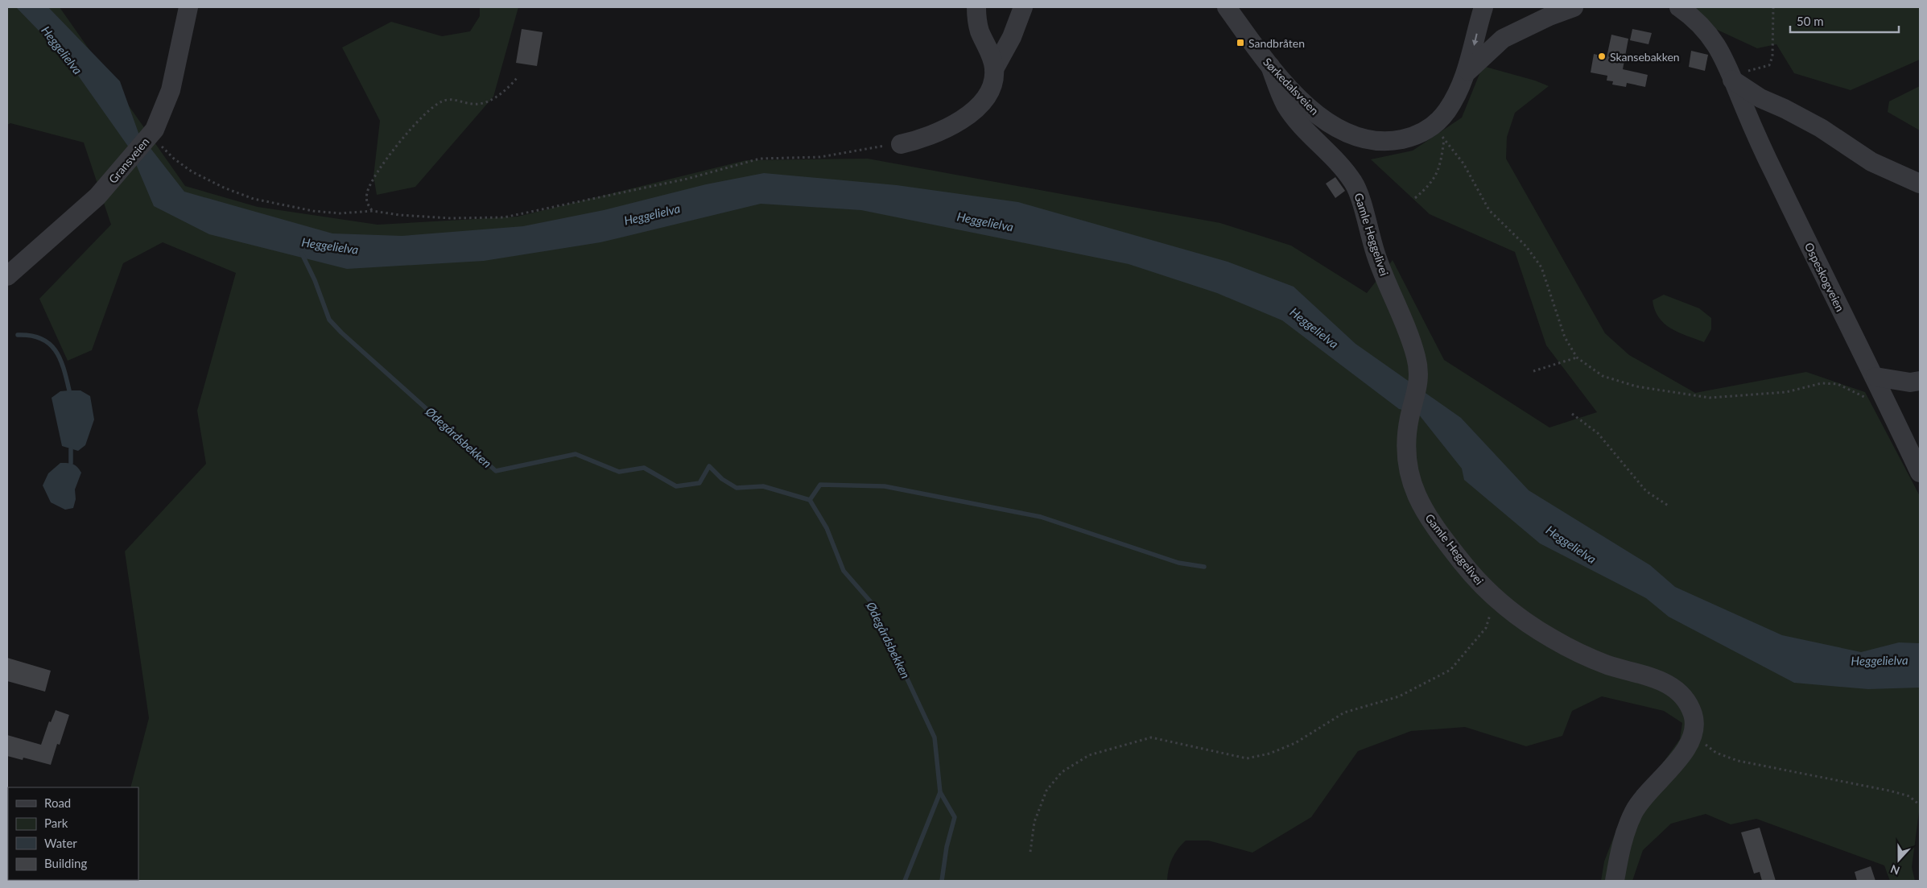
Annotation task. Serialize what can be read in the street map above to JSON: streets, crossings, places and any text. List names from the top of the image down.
{
  "streets": {
    "street": [
      "Sørkedalsveien",
      "Gransveien",
      "Gamle Heggelivei",
      "Ospeskogveien"
    ]
  },
  "crossings": [
    ["Sørkedalsveien", "Gamle Heggelivei"]
  ],
  "water": ["Heggelielva", "Ødegårdsbekken"],
  "places": {
    "transit": ["Sandbråten"],
    "other": ["Skansebakken"]
  },
  "legend": [
    "Road",
    "Park",
    "Water",
    "Building"
  ],
  "scale_bar": "50 m",
  "north": "bottom"
}
